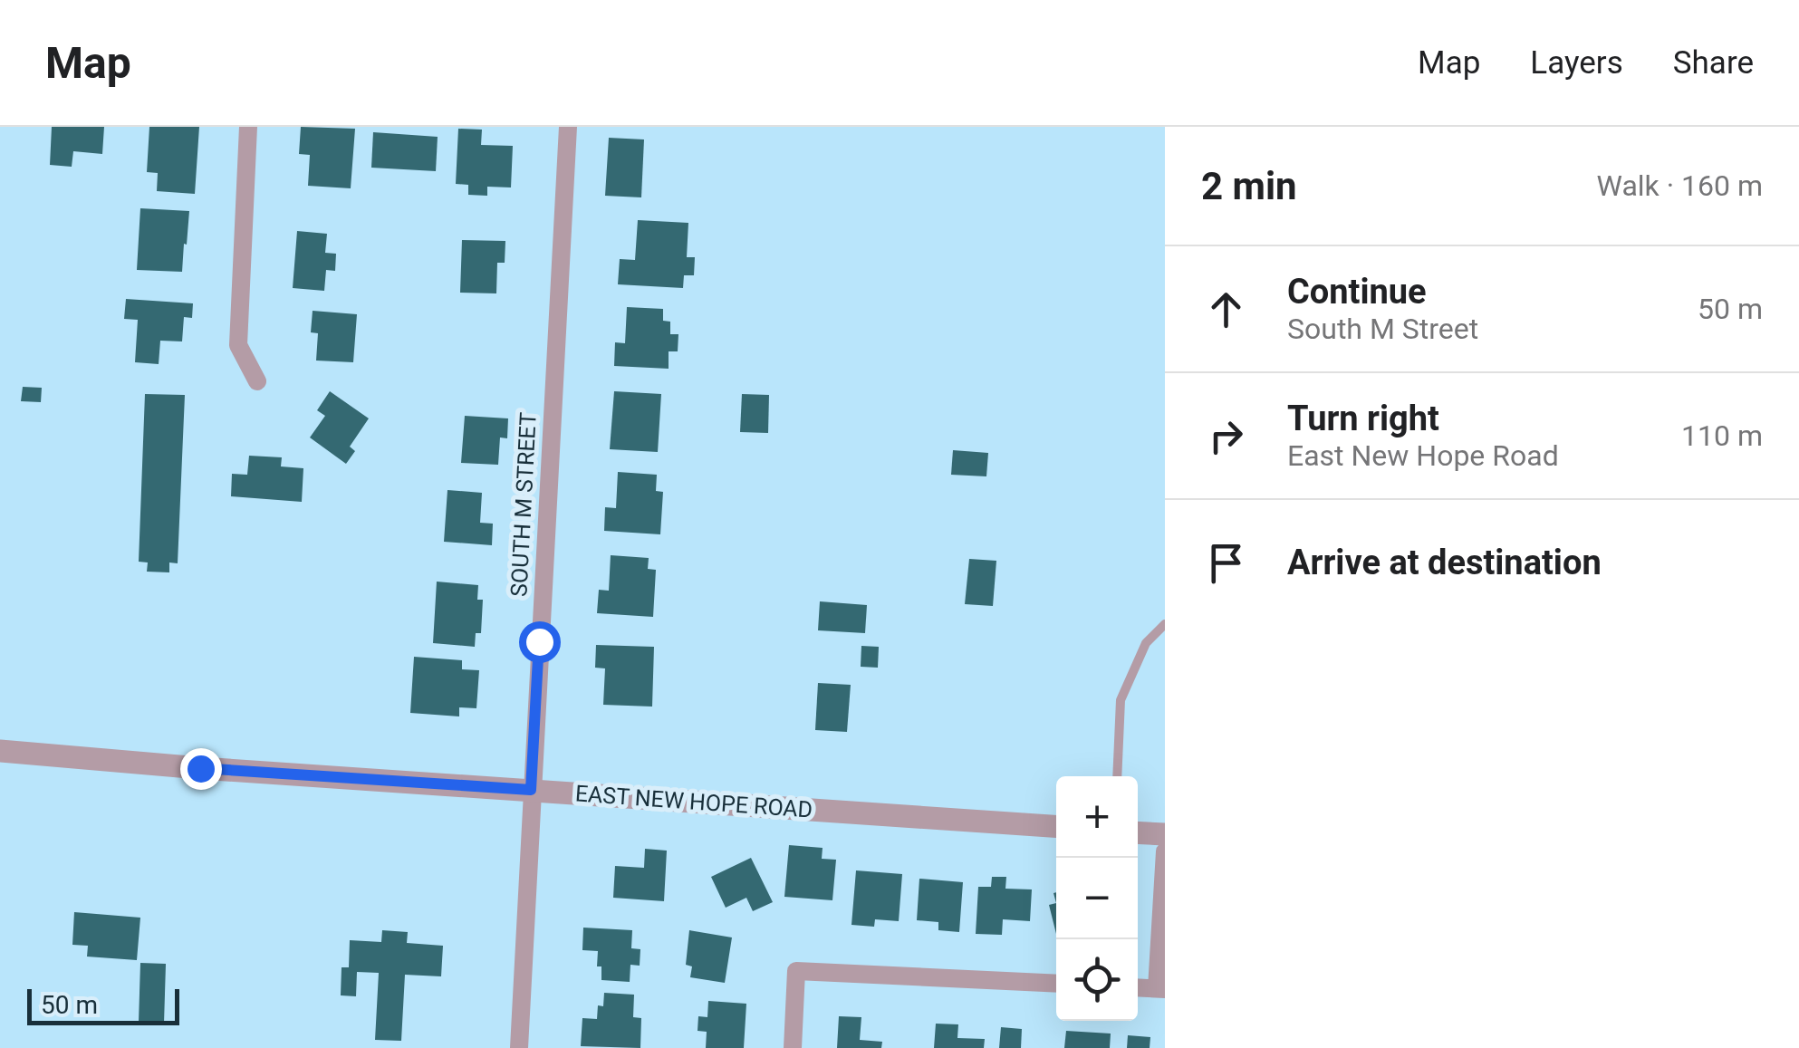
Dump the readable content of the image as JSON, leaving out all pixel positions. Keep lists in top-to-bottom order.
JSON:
{
  "streets": {
    "street": ["SOUTH M STREET", "EAST NEW HOPE ROAD"]
  },
  "crossings": [
    ["SOUTH M STREET", "EAST NEW HOPE ROAD"]
  ],
  "scale_bar": "50 m",
  "page": {
    "header": "Map",
    "nav": ["Map", "Layers", "Share"],
    "heading": ["2 min", "Walk · 160 m"],
    "list": [
      ["Continue", "South M Street", "50 m"],
      ["Turn right", "East New Hope Road", "110 m"],
      "Arrive at destination"
    ],
    "map_buttons": ["+", "−"],
    "scale": "50 m"
  }
}
